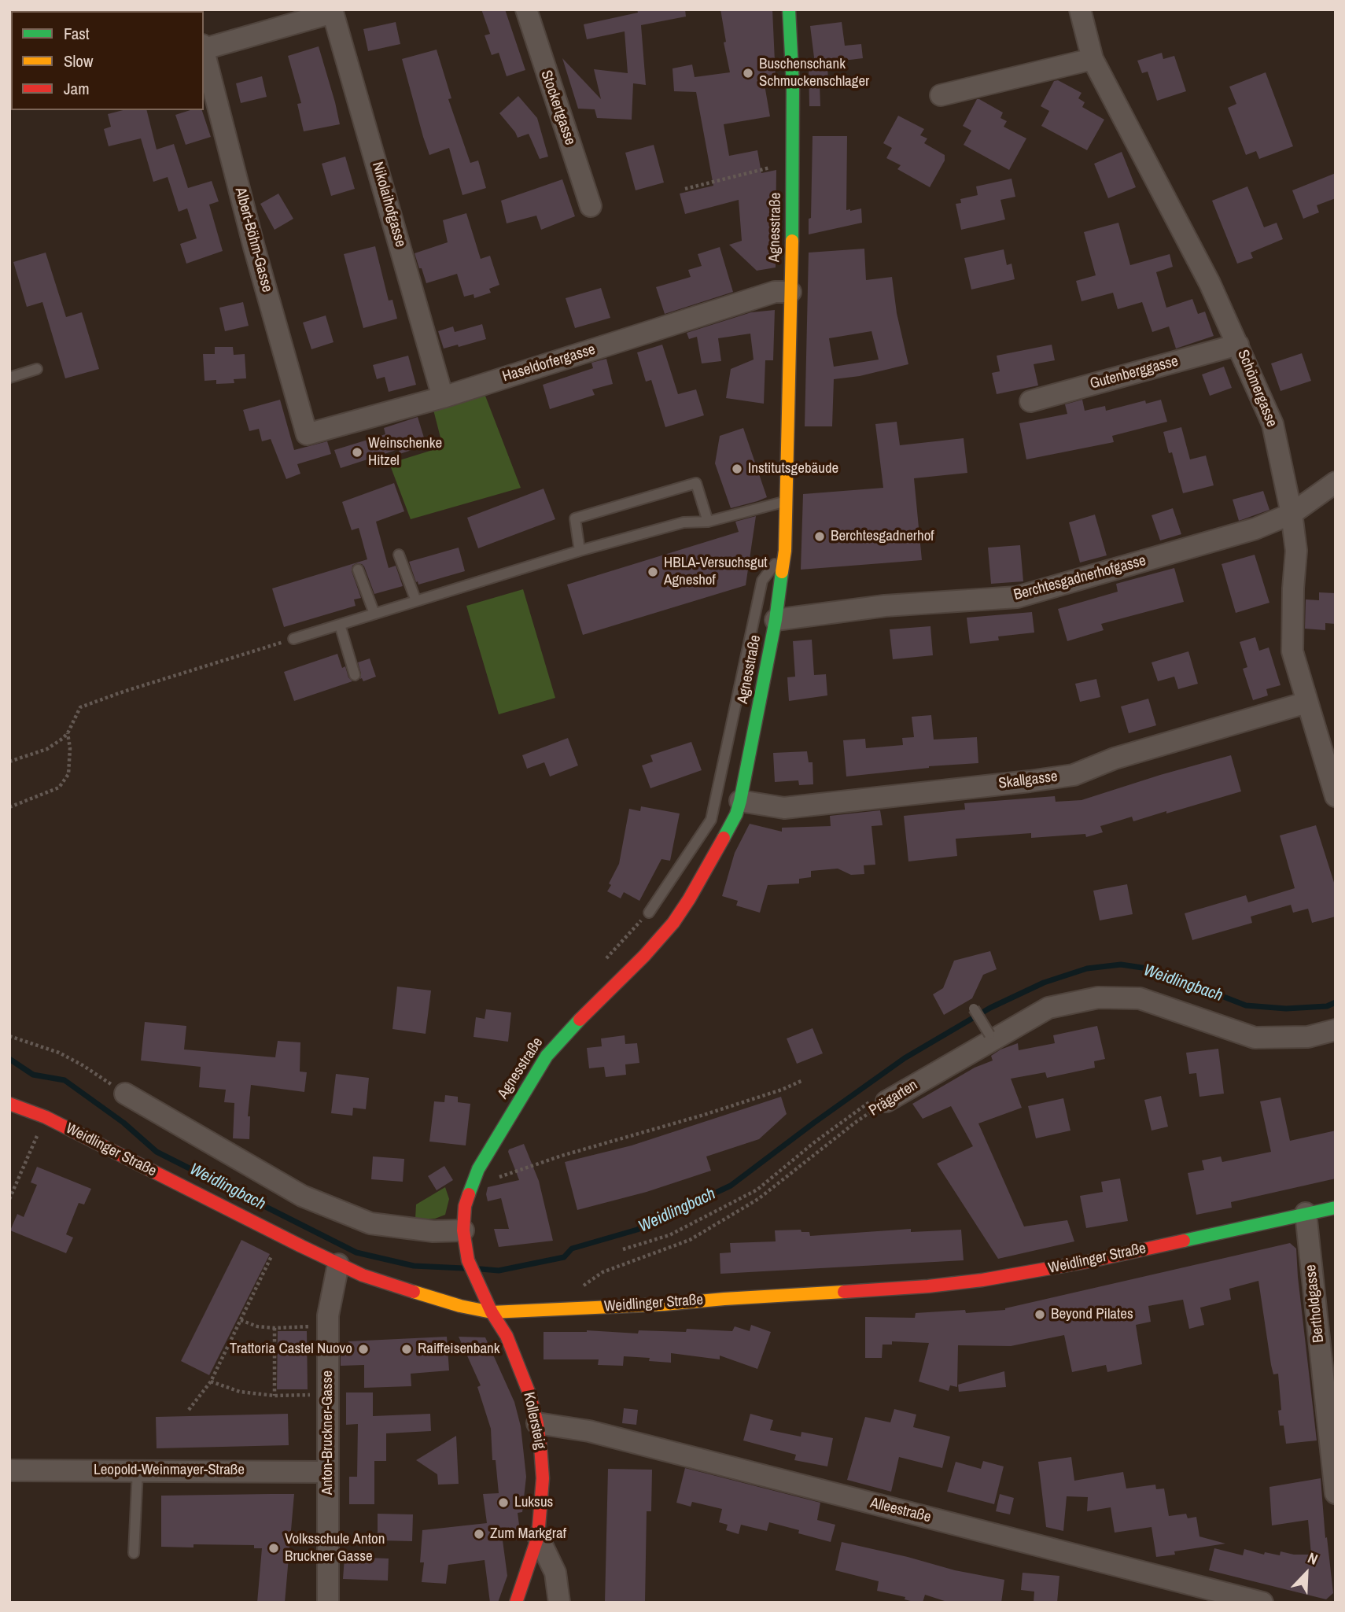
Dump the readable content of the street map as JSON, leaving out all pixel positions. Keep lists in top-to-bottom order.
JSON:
{
  "streets": {
    "street": [
      "Stockertgasse",
      "Nikolaihofgasse",
      "Agnesstraße",
      "Albert-Böhm-Gasse",
      "Haseldorfergasse",
      "Gutenberggasse",
      "Schömergasse",
      "Berchtesgadnerhofgasse",
      "Skallgasse",
      "Prägarten",
      "Weidlinger Straße",
      "Bertholdgasse",
      "Kollersteig",
      "Anton-Bruckner-Gasse",
      "Leopold-Weinmayer-Straße",
      "Alleestraße"
    ]
  },
  "crossings": [
    ["Nikolaihofgasse", "Albert-Böhm-Gasse"],
    ["Nikolaihofgasse", "Haseldorfergasse"],
    ["Agnesstraße", "Haseldorfergasse"],
    ["Agnesstraße", "Berchtesgadnerhofgasse"],
    ["Agnesstraße", "Skallgasse"],
    ["Albert-Böhm-Gasse", "Haseldorfergasse"],
    ["Gutenberggasse", "Schömergasse"],
    ["Schömergasse", "Berchtesgadnerhofgasse"],
    ["Schömergasse", "Skallgasse"],
    ["Weidlinger Straße", "Bertholdgasse"],
    ["Weidlinger Straße", "Kollersteig"],
    ["Weidlinger Straße", "Anton-Bruckner-Gasse"],
    ["Kollersteig", "Alleestraße"],
    ["Anton-Bruckner-Gasse", "Leopold-Weinmayer-Straße"]
  ],
  "water": ["Weidlingbach"],
  "places": [
    "Buschenschank Schmuckenschlager",
    "Weinschenke Hitzel",
    "Institutsgebäude",
    "Berchtesgadnerhof",
    "HBLA-Versuchsgut Agneshof",
    "Beyond Pilates",
    "Trattoria Castel Nuovo",
    "Raiffeisenbank",
    "Luksus",
    "Zum Markgraf",
    "Volksschule Anton Bruckner Gasse"
  ],
  "legend": ["Fast", "Slow", "Jam"],
  "north": "top right"
}
